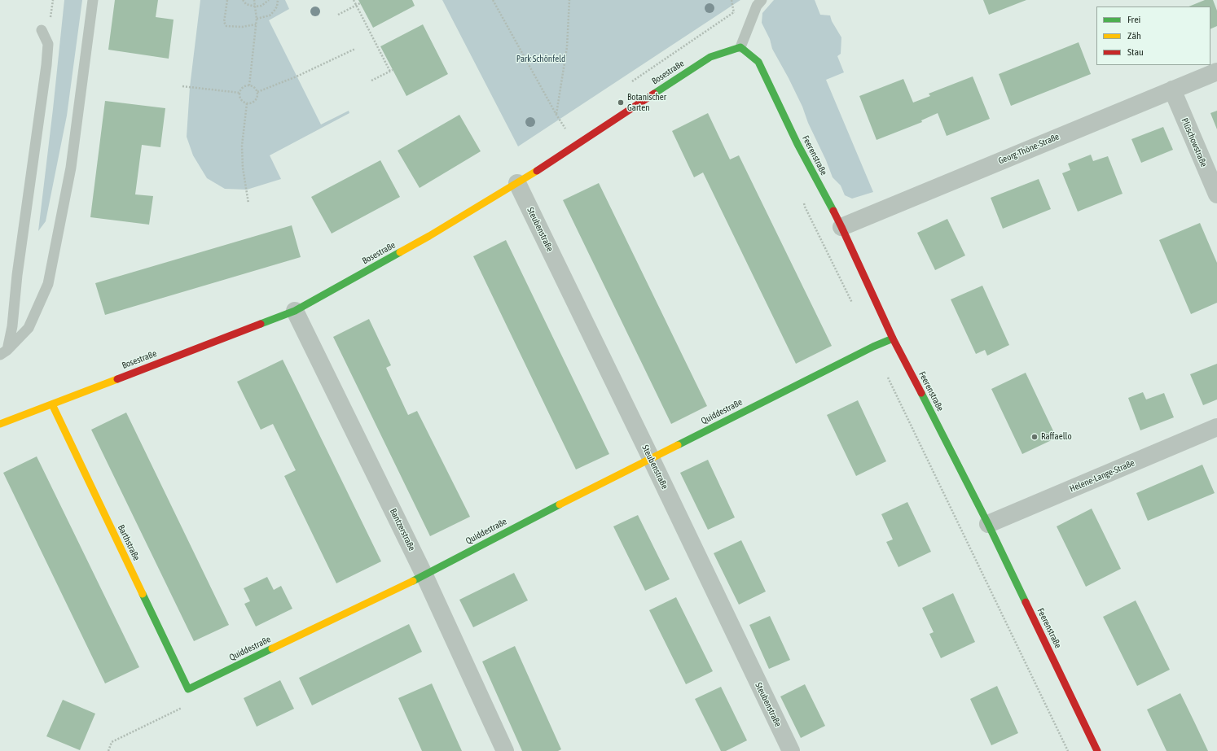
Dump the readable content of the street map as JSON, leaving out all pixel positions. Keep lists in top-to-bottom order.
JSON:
{
  "streets": {
    "street": [
      "Bosestraße",
      "Plüschowstraße",
      "Georg-Thöne-Straße",
      "Feerenstraße",
      "Steubenstraße",
      "Quiddestraße",
      "Helene-Lange-Straße",
      "Bantzerstraße",
      "Barthstraße"
    ]
  },
  "crossings": [
    ["Bosestraße", "Feerenstraße"],
    ["Bosestraße", "Steubenstraße"],
    ["Bosestraße", "Bantzerstraße"],
    ["Bosestraße", "Barthstraße"],
    ["Plüschowstraße", "Georg-Thöne-Straße"],
    ["Georg-Thöne-Straße", "Feerenstraße"],
    ["Feerenstraße", "Quiddestraße"],
    ["Feerenstraße", "Helene-Lange-Straße"],
    ["Steubenstraße", "Quiddestraße"],
    ["Quiddestraße", "Bantzerstraße"],
    ["Quiddestraße", "Barthstraße"]
  ],
  "parks": ["Park Schönfeld"],
  "places": ["Botanischer Garten", "Raffaello"],
  "legend": ["Frei", "Zäh", "Stau"]
}
